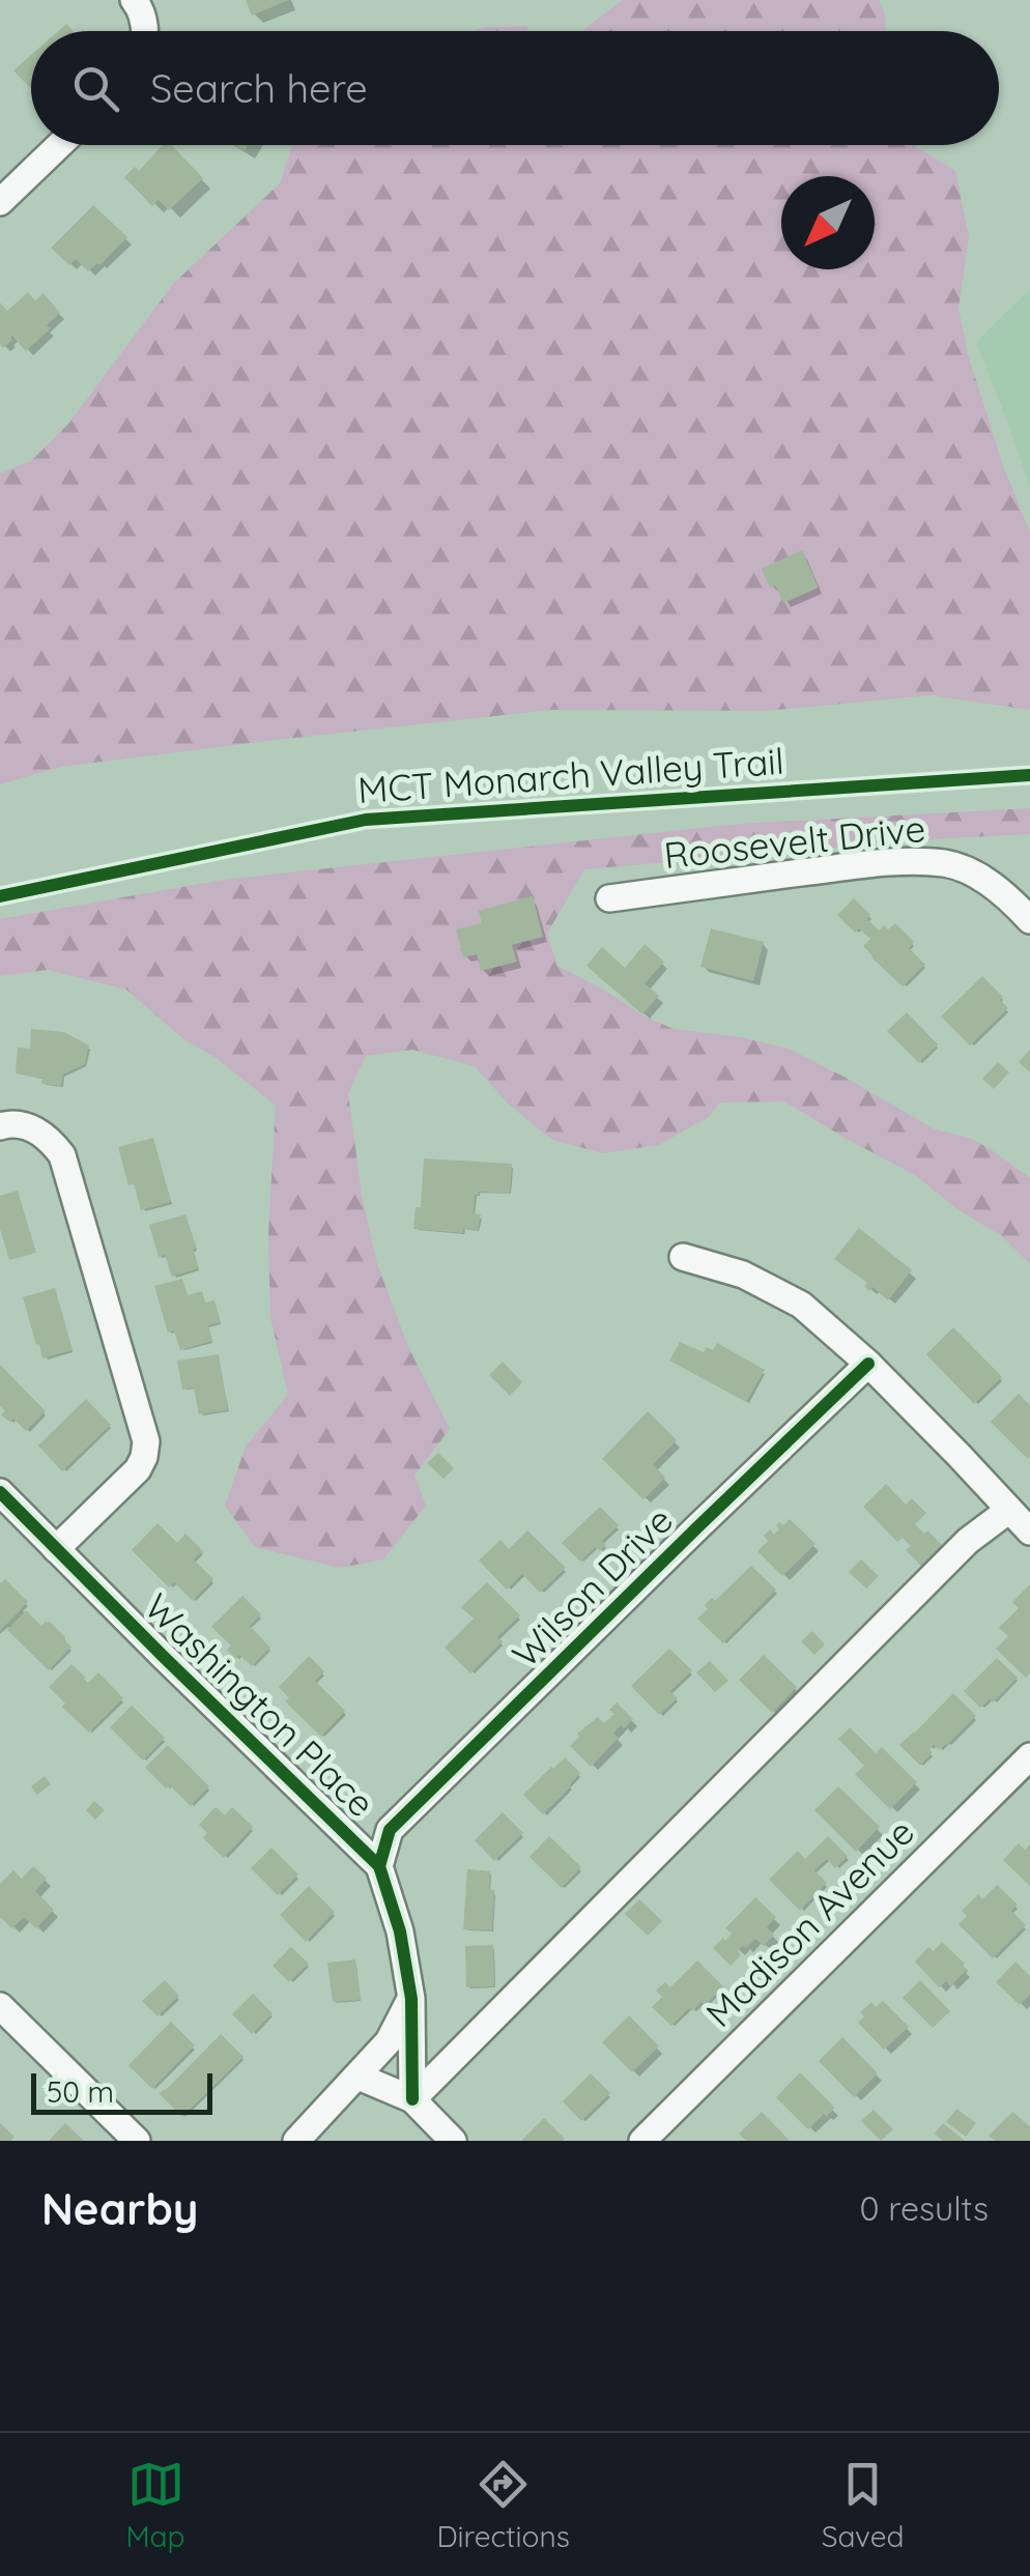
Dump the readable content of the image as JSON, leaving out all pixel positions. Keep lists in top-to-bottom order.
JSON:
{
  "streets": {
    "street": [
      "Roosevelt Drive",
      "Wilson Drive",
      "Washington Place",
      "Madison Avenue"
    ],
    "cycle path": ["MCT Monarch Valley Trail"]
  },
  "crossings": [
    ["Wilson Drive", "Washington Place"]
  ],
  "scale_bar": "50 m",
  "north": "bottom left",
  "page": {
    "search": "Search here",
    "scale": "50 m",
    "heading": ["Nearby", "0 results"],
    "nav": ["Map", "Directions", "Saved"]
  }
}
